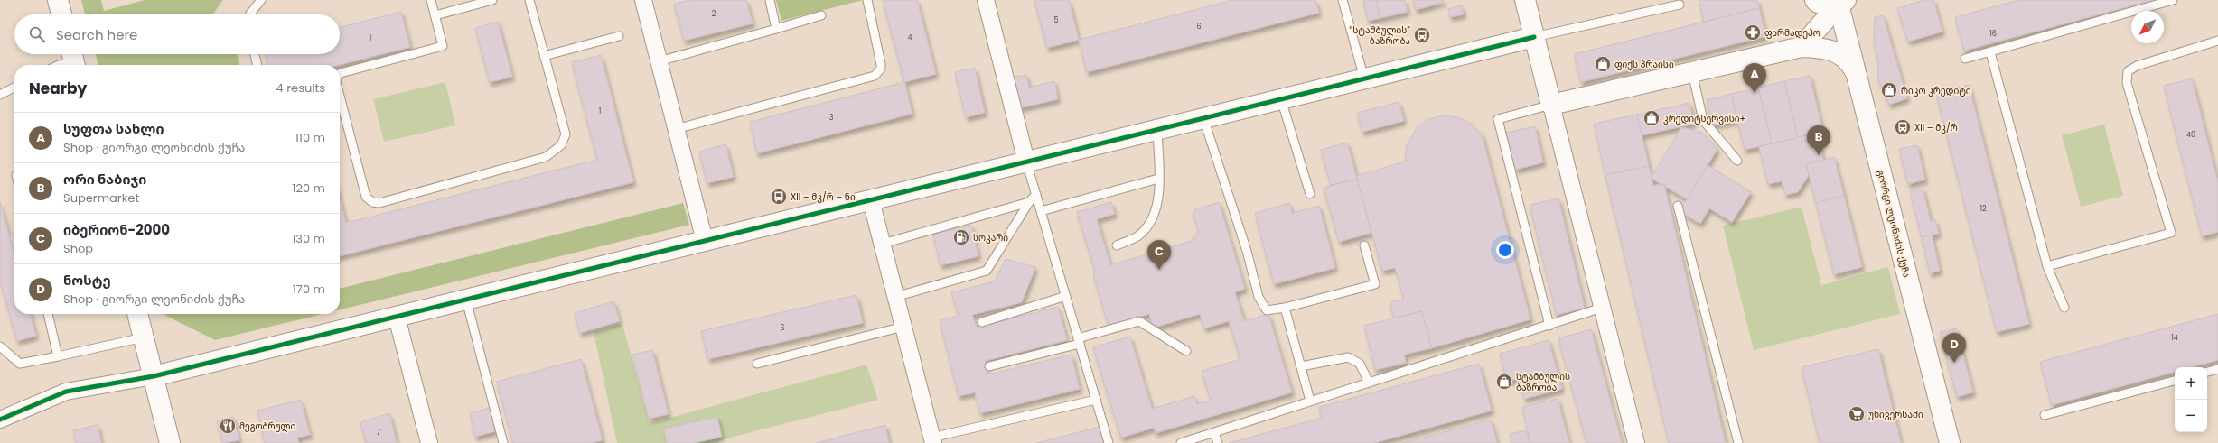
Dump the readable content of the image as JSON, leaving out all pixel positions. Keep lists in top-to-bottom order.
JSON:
{
  "streets": {
    "street": ["გიორგი ლეონიძის ქუჩა"]
  },
  "places": {
    "pharmacy": ["ფარმადეპო"],
    "bus stop": ["“სტამბულის” ბაზრობა", "XII – მკ/რ", "XII – მკ/რ – ნი"],
    "shop": [
      "ფიქს პრაისი",
      "რიკო კრედიტი",
      "კრედიტსერვისი+",
      "სტამბულის ბაზრობა"
    ],
    "fuel station": ["სოკარი"],
    "supermarket": ["უნივერსამი"],
    "restaurant": ["მეგობრული"]
  },
  "house_numbers": [
    "2",
    "5",
    "6",
    "16",
    "4",
    "1",
    "1",
    "3",
    "40",
    "12",
    "6",
    "14",
    "7"
  ],
  "north": "bottom left",
  "page": {
    "search": "Search here",
    "pins": [
      "A",
      "B",
      "C",
      "D"
    ],
    "heading": ["Nearby", "4 results"],
    "list": [
      {
        "mark": "A",
        "name": "სუფთა სახლი",
        "note": "Shop · გიორგი ლეონიძის ქუჩა",
        "value": "110 m"
      },
      {
        "mark": "B",
        "name": "ორი ნაბიჯი",
        "note": "Supermarket",
        "value": "120 m"
      },
      {
        "mark": "C",
        "name": "იბერიონ-2000",
        "note": "Shop",
        "value": "130 m"
      },
      {
        "mark": "D",
        "name": "ნოსტე",
        "note": "Shop · გიორგი ლეონიძის ქუჩა",
        "value": "170 m"
      }
    ],
    "map_buttons": ["+", "−"]
  }
}
